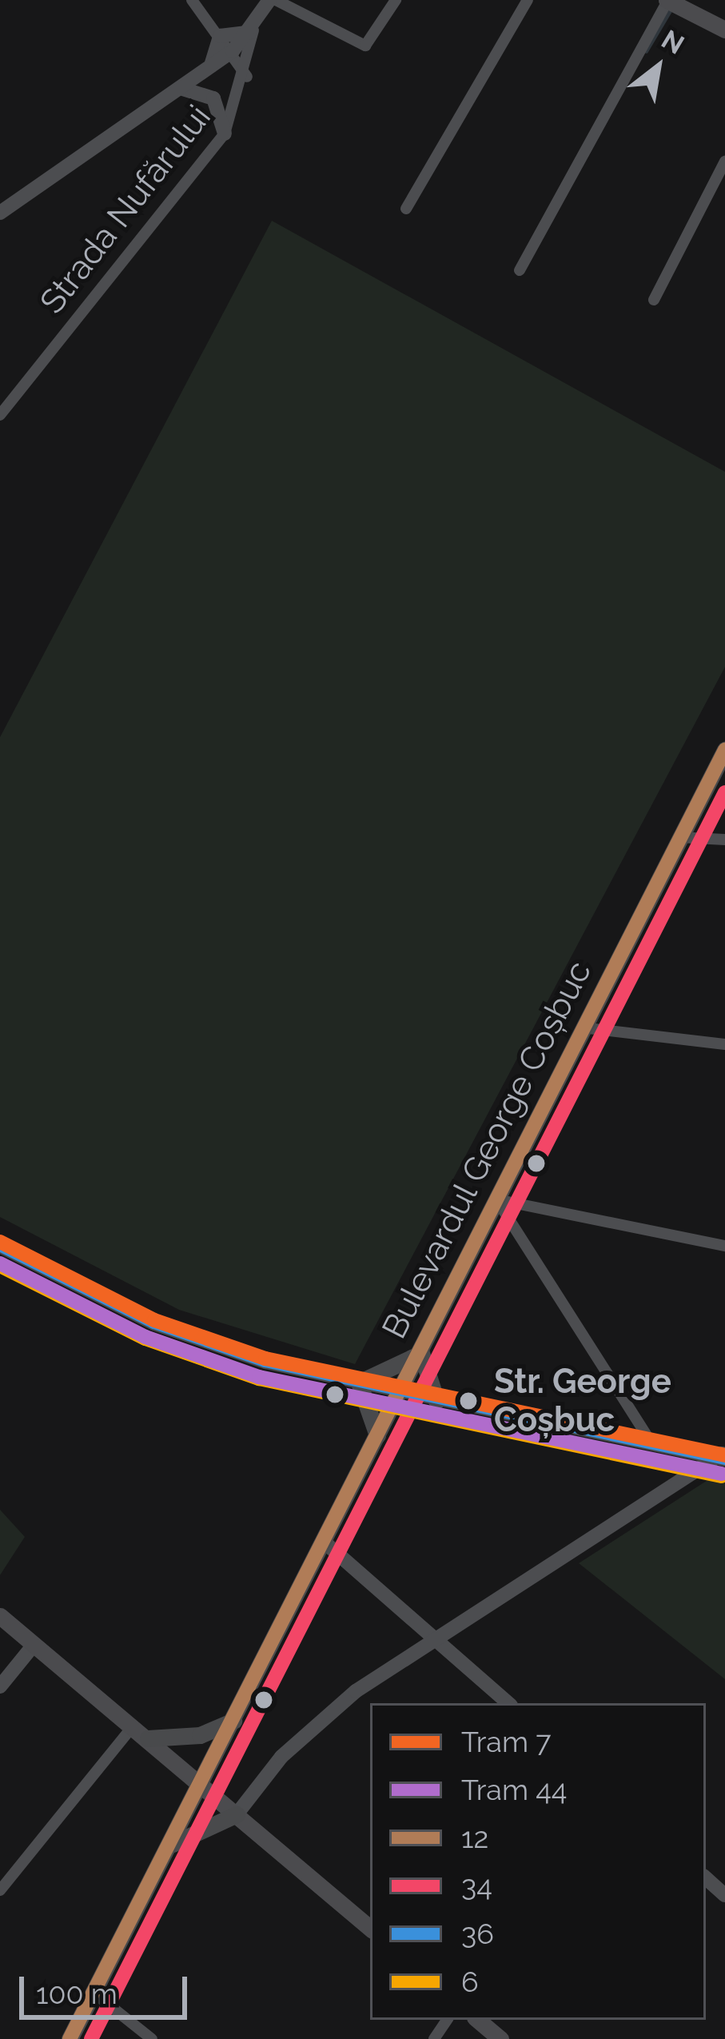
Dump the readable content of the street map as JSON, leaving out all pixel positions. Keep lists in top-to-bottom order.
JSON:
{
  "streets": {
    "main road": ["Bulevardul George Coșbuc"],
    "street": ["Strada Nufărului"]
  },
  "places": ["Str. George Coșbuc"],
  "lines": [
    "transit line 12",
    "transit line 34",
    "tram line 7",
    "transit line 36",
    "tram line 44",
    "transit line 6"
  ],
  "legend": [
    "Tram 7",
    "Tram 44",
    "12",
    "34",
    "36",
    "6"
  ],
  "scale_bar": "100 m",
  "north": "top right"
}
